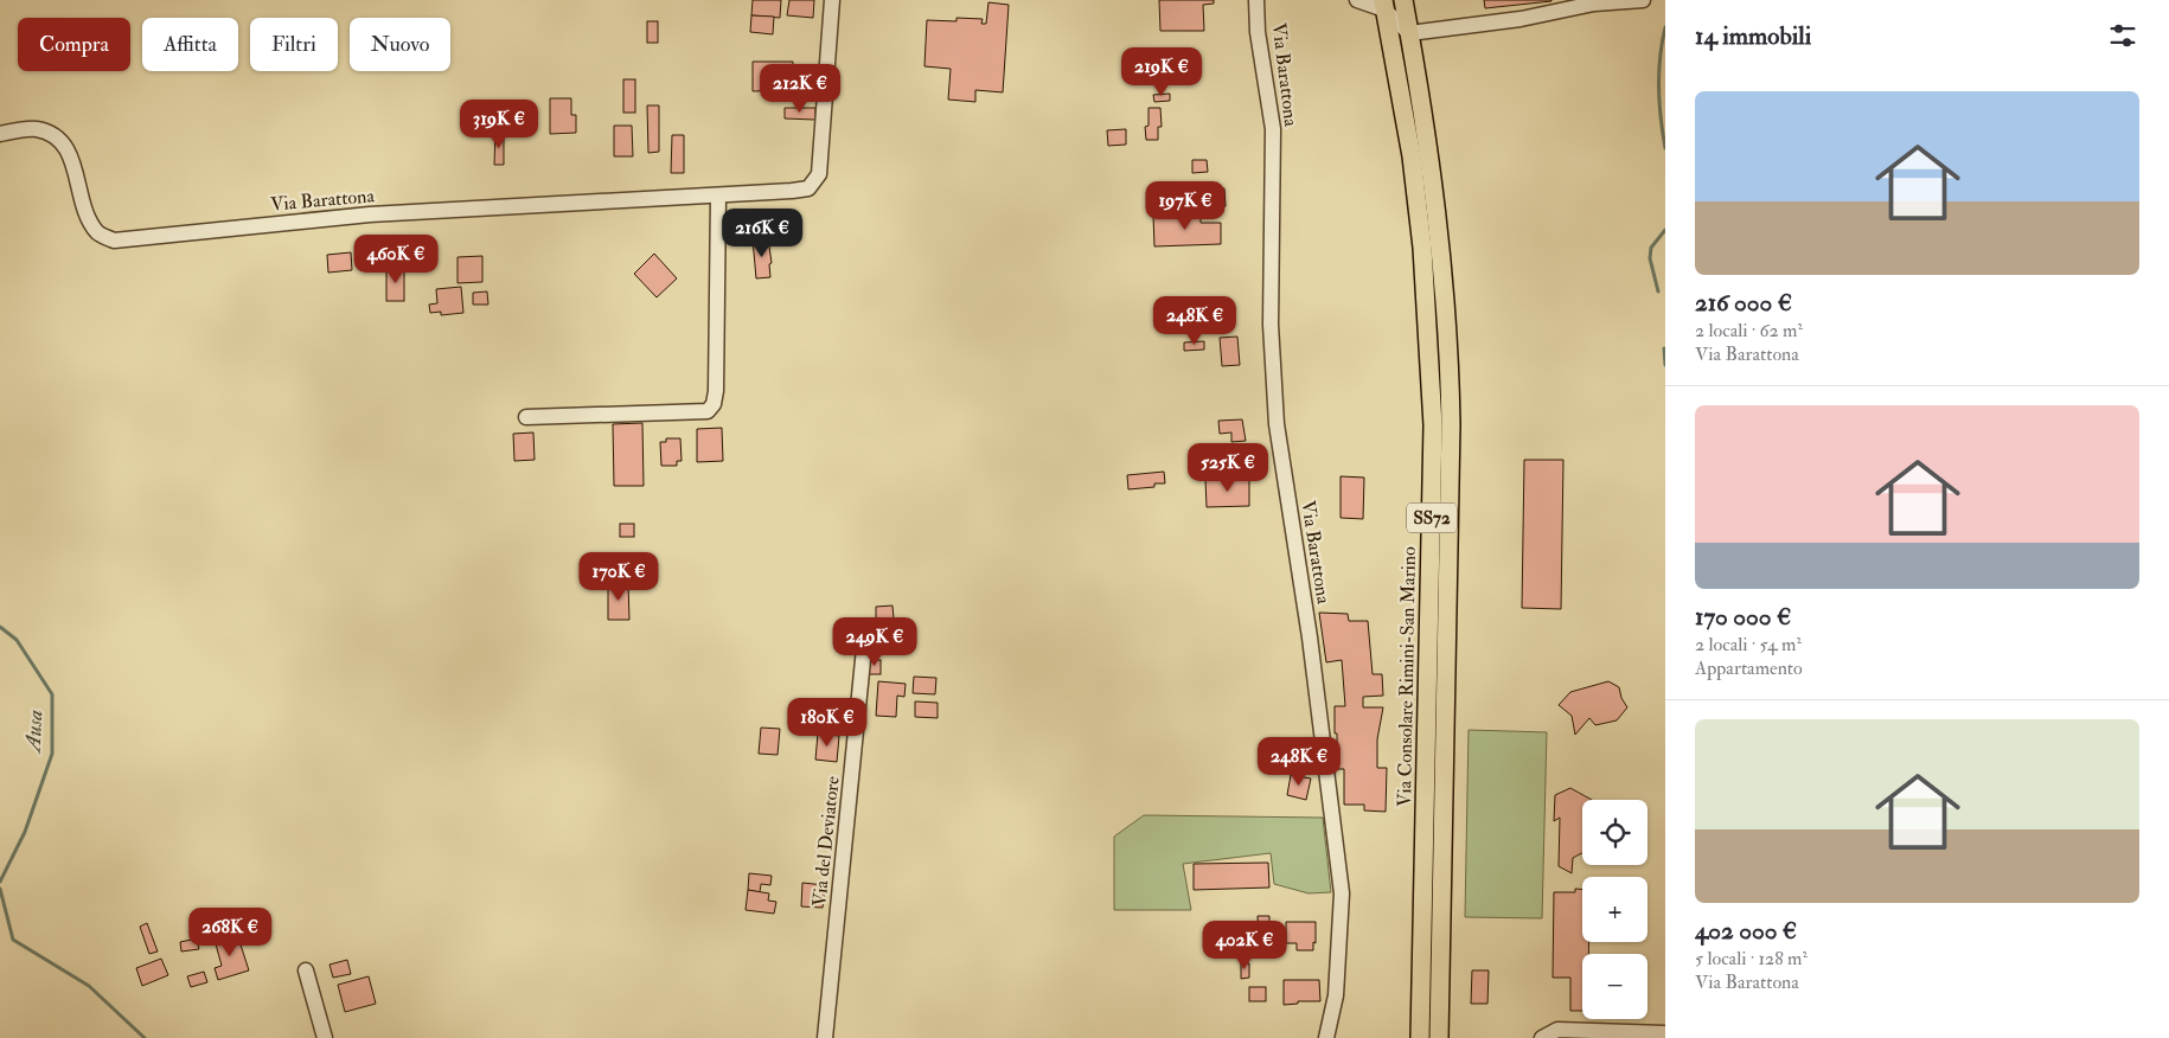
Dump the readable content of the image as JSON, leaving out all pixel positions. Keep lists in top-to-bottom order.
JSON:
{
  "streets": {
    "main road": ["SS72", "Via Consolare Rimini-San Marino"],
    "street": ["Via Barattona", "Via del Deviatore"]
  },
  "water": ["Ausa"],
  "page": {
    "heading": "14 immobili",
    "chip": [
      "Compra",
      "Affitta",
      "Filtri",
      "Nuovo"
    ],
    "price": [
      "219K €",
      "212K €",
      "319K €",
      "197K €",
      "216K €",
      "460K €",
      "248K €",
      "525K €",
      "170K €",
      "249K €",
      "180K €",
      "248K €",
      "268K €",
      "402K €"
    ],
    "list": [
      {
        "name": "216 000 €",
        "note": "2 locali · 62 m² · Via Barattona"
      },
      {
        "name": "170 000 €",
        "note": "2 locali · 54 m² · Appartamento"
      },
      {
        "name": "402 000 €",
        "note": "5 locali · 128 m² · Via Barattona"
      }
    ],
    "map_buttons": ["+", "−"]
  }
}
